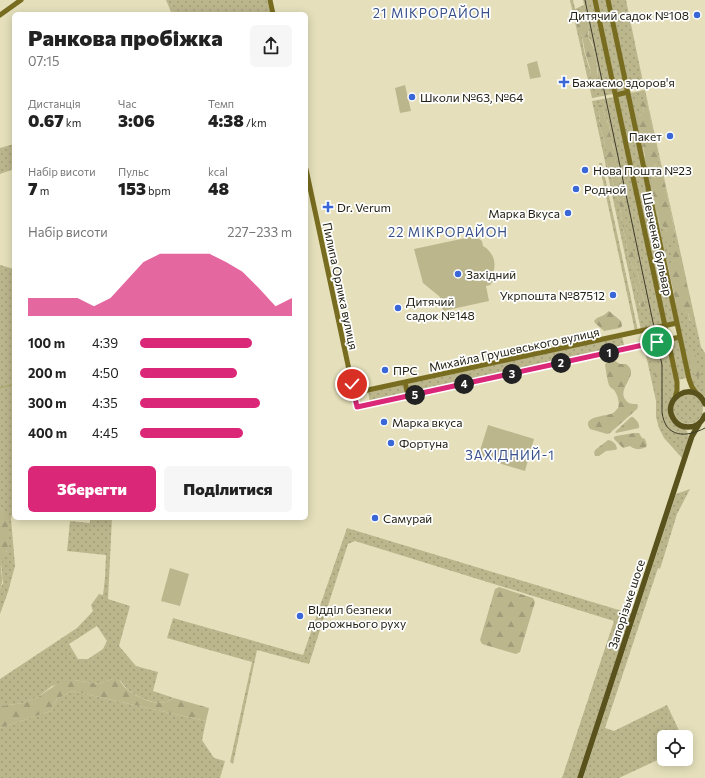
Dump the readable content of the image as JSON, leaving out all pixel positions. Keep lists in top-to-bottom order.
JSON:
{
  "streets": {
    "main road": ["Запорізьке шосе"],
    "street": ["Шевченка бульвар", "Пилипа Орлика вулиця", "Михайла Грушевського вулиця"]
  },
  "crossings": [
    ["Шевченка бульвар", "Михайла Грушевського вулиця"],
    ["Пилипа Орлика вулиця", "Михайла Грушевського вулиця"]
  ],
  "districts": ["21 МІКРОРАЙОН", "22 МІКРОРАЙОН", "ЗАХІДНИЙ-1"],
  "places": {
    "other": [
      "Дитячий садок №108",
      "Школи №63, №64",
      "Пакет",
      "Нова Пошта №23",
      "Родной",
      "Марка Вкуса",
      "Західний",
      "Укрпошта №87512",
      "Дитячий садок №148",
      "ПРС",
      "Марка вкуса",
      "Фортуна",
      "Самурай",
      "ВІдділ безпеки дорожнього руху"
    ],
    "health": ["Бажаємо здоров'я", "Dr. Verum"]
  },
  "page": {
    "heading": ["Ранкова пробіжка", "07:15"],
    "stats": [
      ["Дистанція", "0.67 km"],
      ["Час", "3:06"],
      ["Темп", "4:38 /km"],
      ["Набір висоти", "7 m"],
      ["Пульс", "153 bpm"],
      ["kcal", "48"]
    ],
    "chart": ["Набір висоти", "227–233 m"],
    "list": [
      {
        "name": "100 m",
        "note": "4:39"
      },
      {
        "name": "200 m",
        "note": "4:50"
      },
      {
        "name": "300 m",
        "note": "4:35"
      },
      {
        "name": "400 m",
        "note": "4:45"
      }
    ],
    "pins": [
      "1",
      "2",
      "3",
      "4",
      "5"
    ],
    "buttons": ["Зберегти", "Поділитися"]
  }
}
